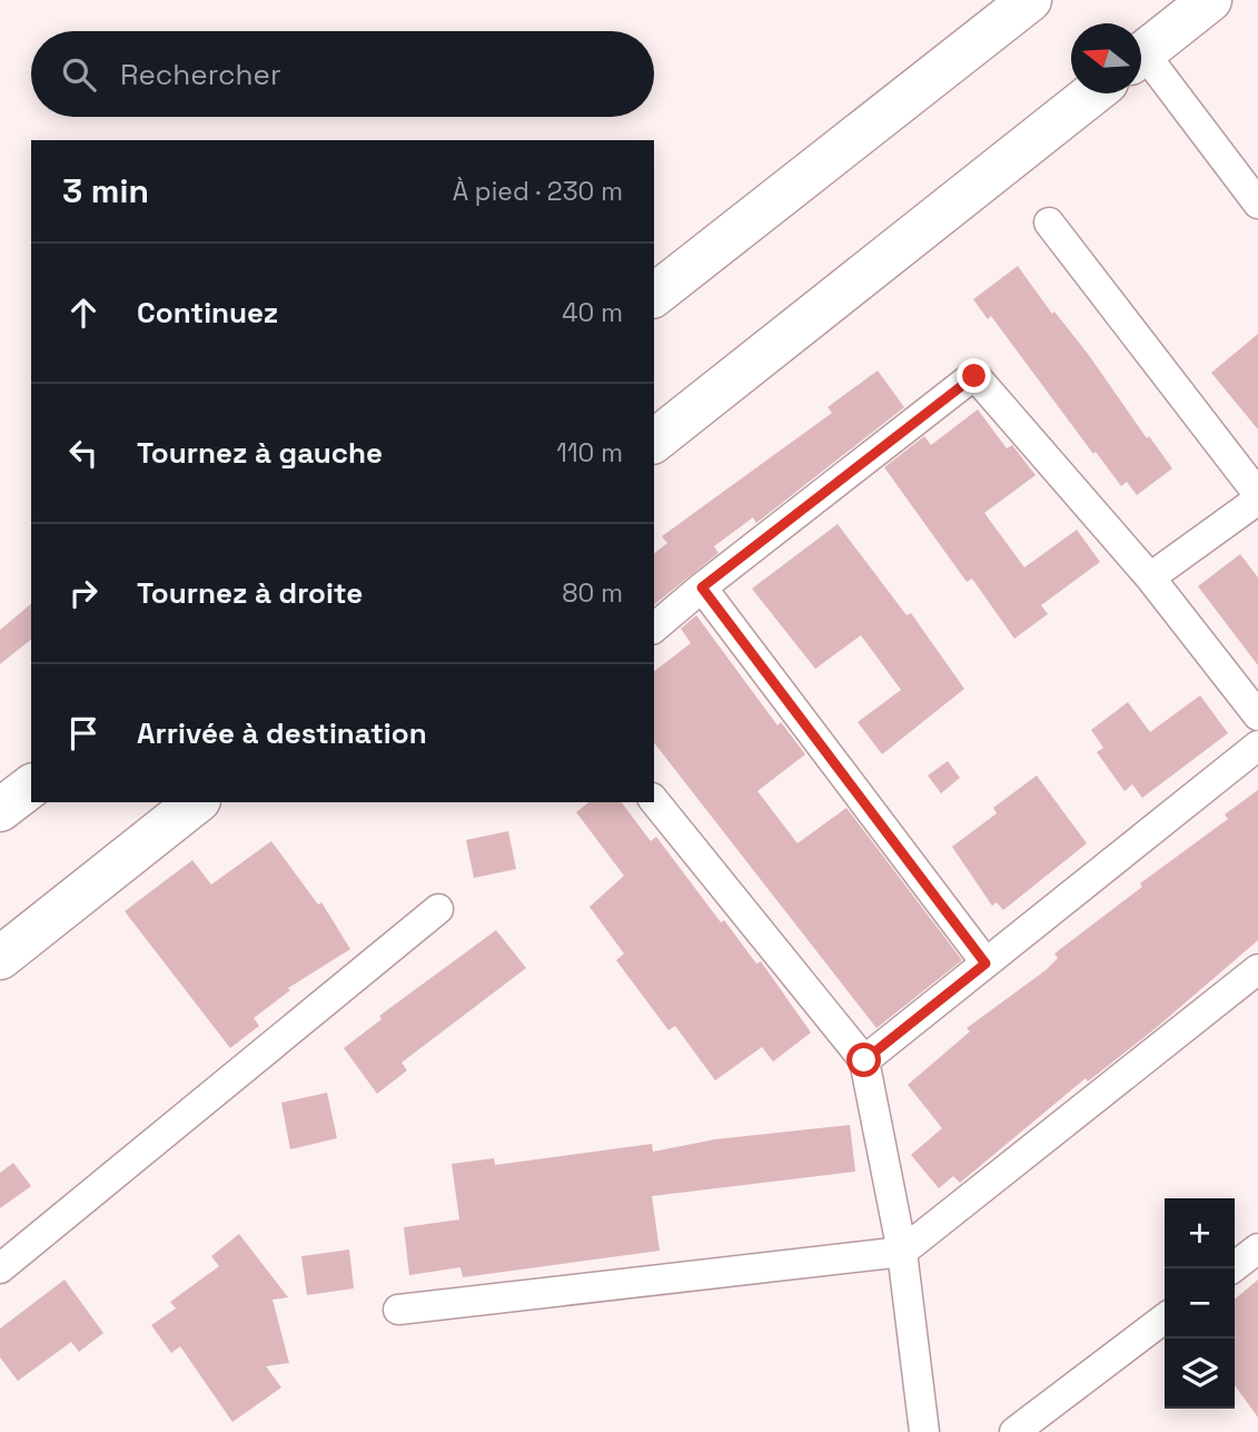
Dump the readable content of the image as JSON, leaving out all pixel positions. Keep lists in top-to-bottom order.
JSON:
{
  "north": "left",
  "page": {
    "search": "Rechercher",
    "heading": ["3 min", "À pied · 230 m"],
    "list": [
      ["Continuez", "40 m"],
      ["Tournez à gauche", "110 m"],
      ["Tournez à droite", "80 m"],
      "Arrivée à destination"
    ],
    "map_buttons": ["+", "−"]
  }
}
